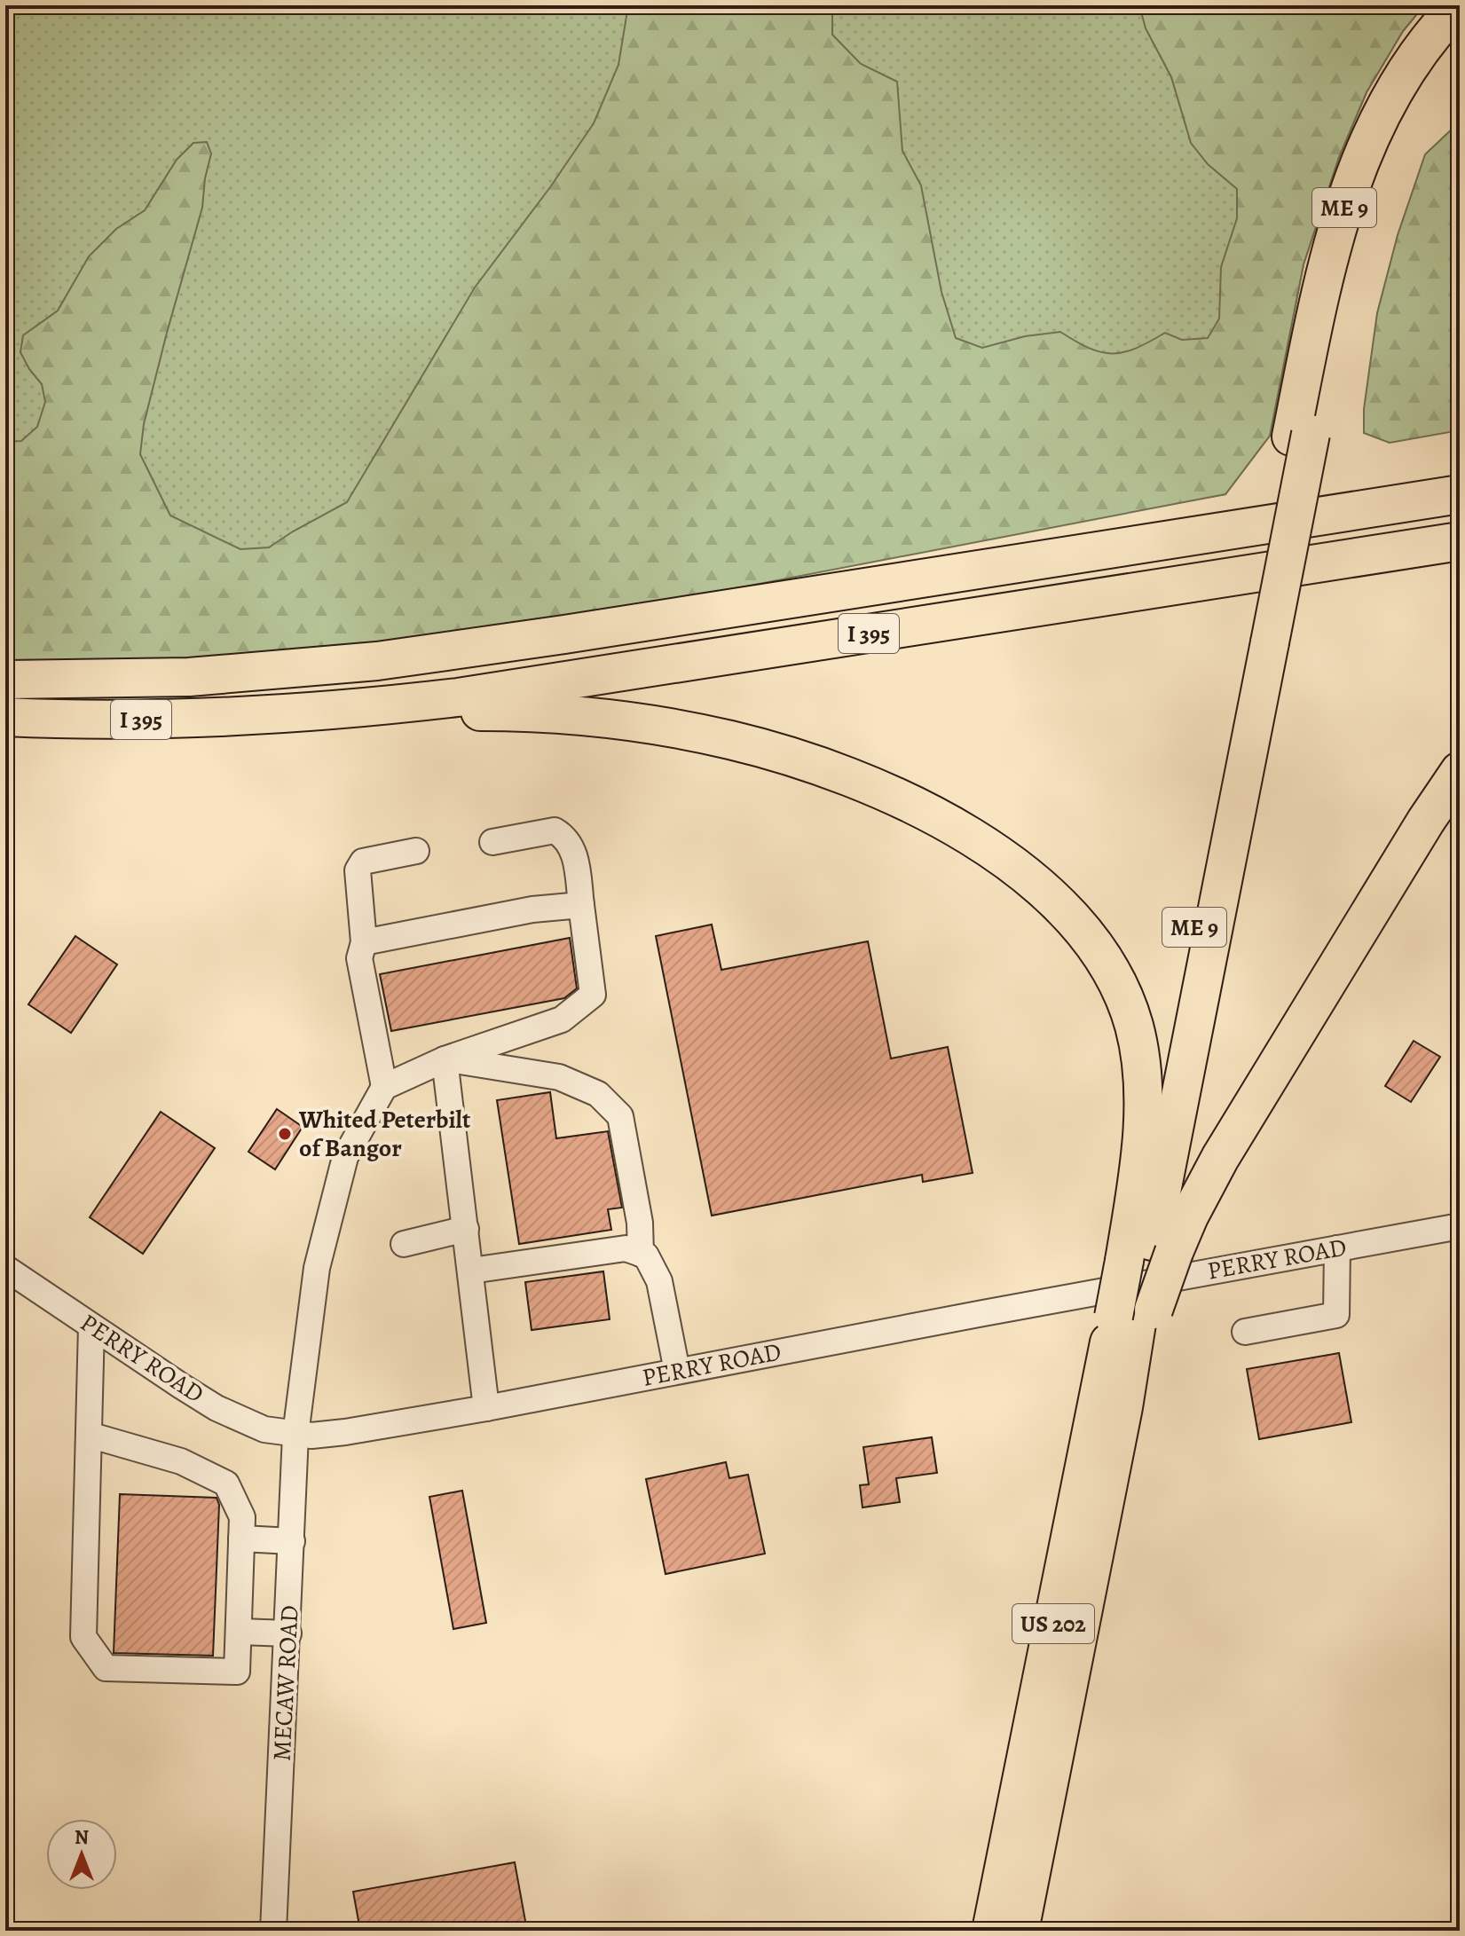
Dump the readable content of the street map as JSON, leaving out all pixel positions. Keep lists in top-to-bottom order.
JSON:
{
  "streets": {
    "highway": ["ME 9", "I 395", "US 202"],
    "street": ["PERRY ROAD", "MECAW ROAD"]
  },
  "crossings": [
    ["ME 9", "US 202"],
    ["PERRY ROAD", "MECAW ROAD"]
  ],
  "places": ["Whited Peterbilt of Bangor"],
  "north": "top"
}
